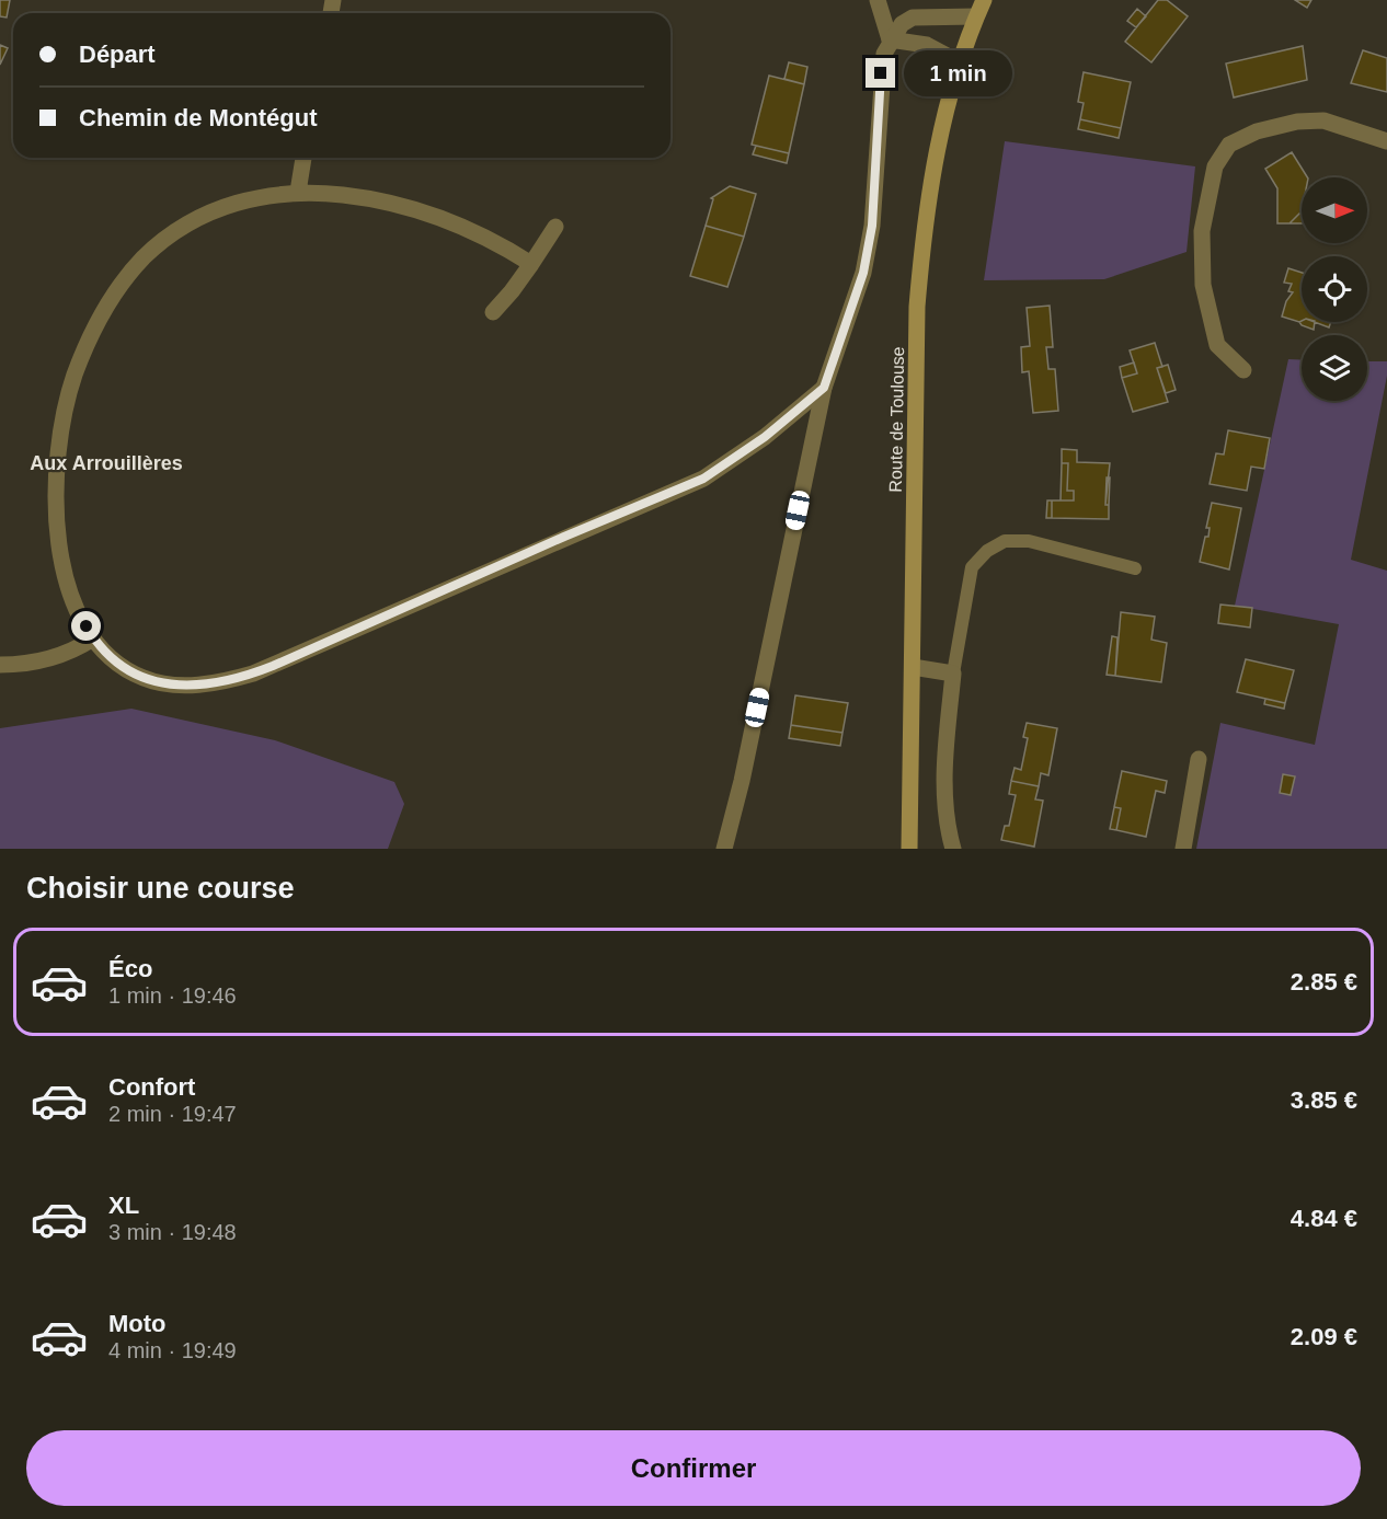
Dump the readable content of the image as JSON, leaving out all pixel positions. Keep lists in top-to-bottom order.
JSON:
{
  "streets": {
    "main road": ["Route de Toulouse"]
  },
  "districts": ["Aux Arrouillères"],
  "north": "right",
  "page": {
    "banner": ["Départ", "Chemin de Montégut"],
    "bubble": "1 min",
    "heading": "Choisir une course",
    "list": [
      {
        "name": "Éco",
        "note": "1 min · 19:46",
        "value": "2.85 €"
      },
      {
        "name": "Confort",
        "note": "2 min · 19:47",
        "value": "3.85 €"
      },
      {
        "name": "XL",
        "note": "3 min · 19:48",
        "value": "4.84 €"
      },
      {
        "name": "Moto",
        "note": "4 min · 19:49",
        "value": "2.09 €"
      }
    ],
    "buttons": "Confirmer"
  }
}
